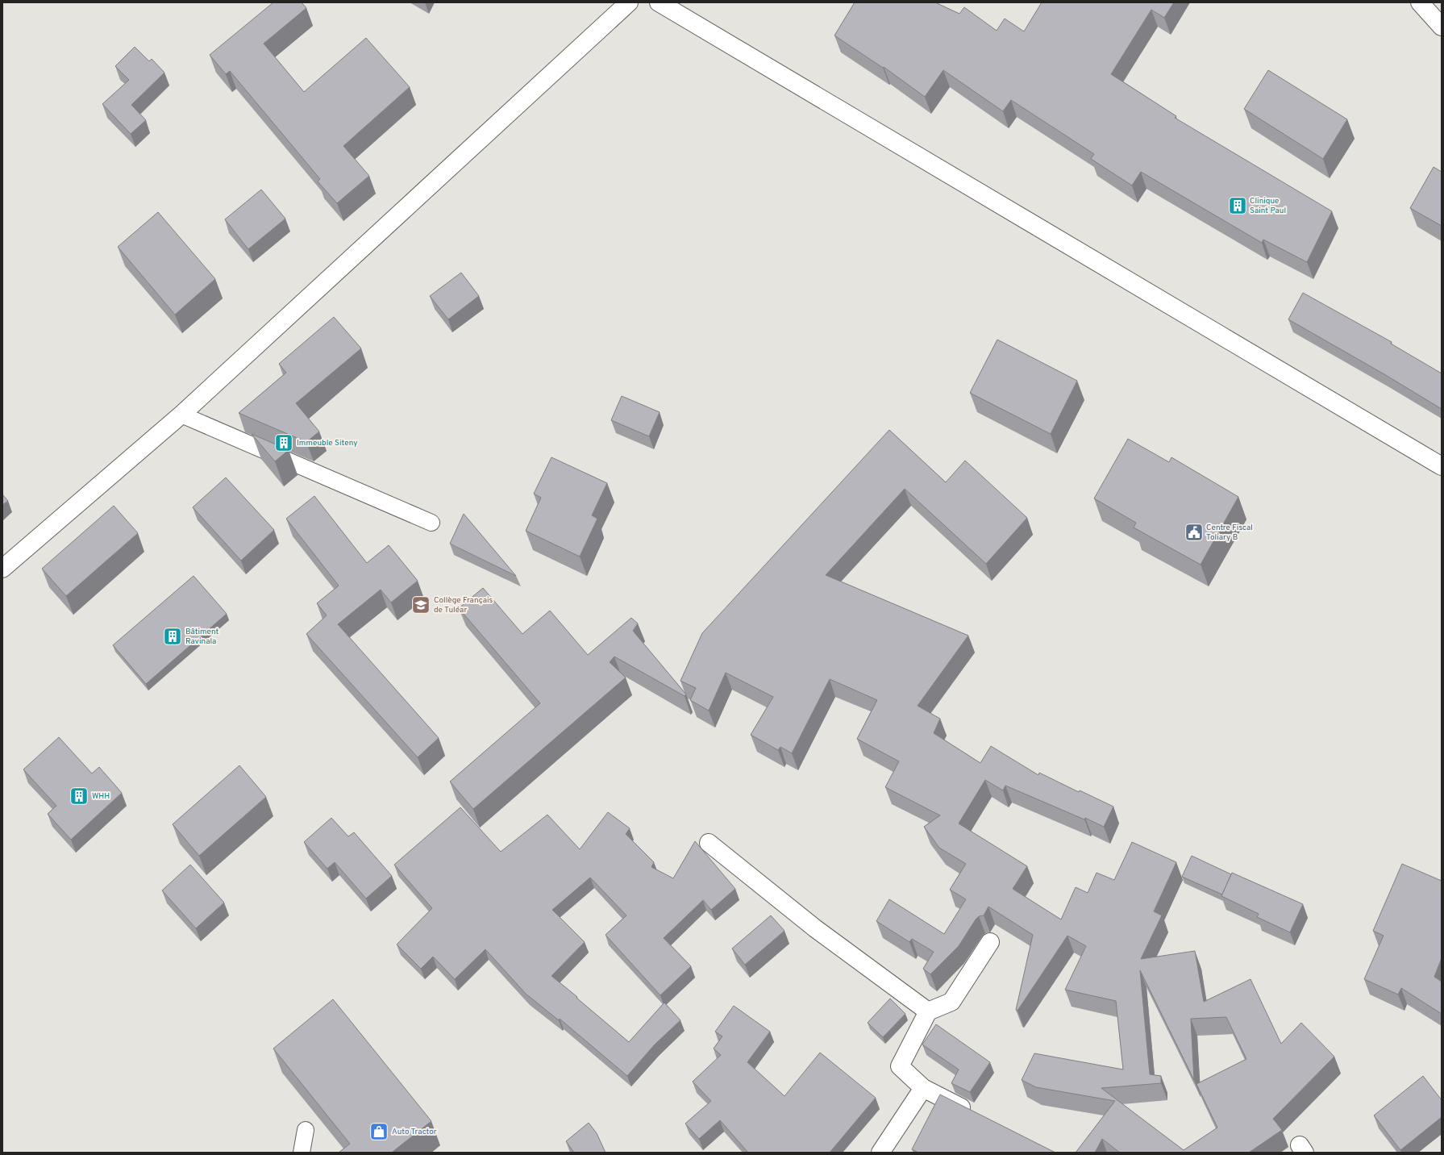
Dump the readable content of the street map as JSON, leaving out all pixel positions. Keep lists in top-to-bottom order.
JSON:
{
  "places": {
    "building": [
      "Clinique Saint Paul",
      "Immeuble Siteny",
      "Bâtiment Ravinala",
      "WHH"
    ],
    "public building": ["Centre Fiscal Toliary B"],
    "school or university": ["Collège Français de Tuléar"],
    "shop": ["Auto Tractor"]
  }
}
